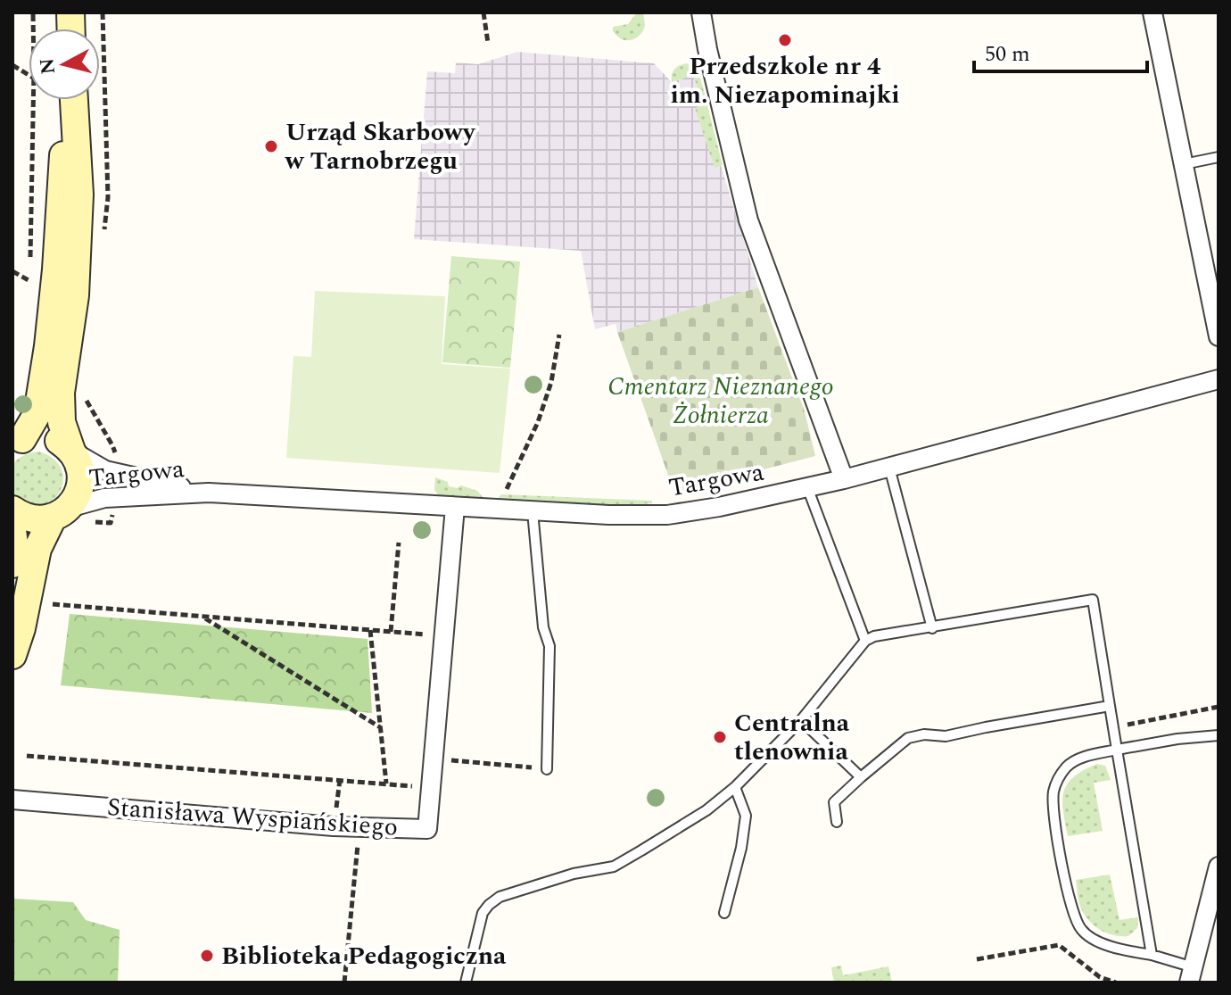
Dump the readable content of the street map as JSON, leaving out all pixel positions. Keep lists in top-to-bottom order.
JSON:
{
  "streets": {
    "street": ["Targowa", "Stanisława Wyspiańskiego"]
  },
  "crossings": [
    ["Targowa", "Stanisława Wyspiańskiego"]
  ],
  "parks": ["Cmentarz Nieznanego Żołnierza"],
  "places": [
    "Przedszkole nr 4 im. Niezapominajki",
    "Urząd Skarbowy w Tarnobrzegu",
    "Centralna tlenownia",
    "Biblioteka Pedagogiczna"
  ],
  "scale_bar": "50 m",
  "north": "left"
}
